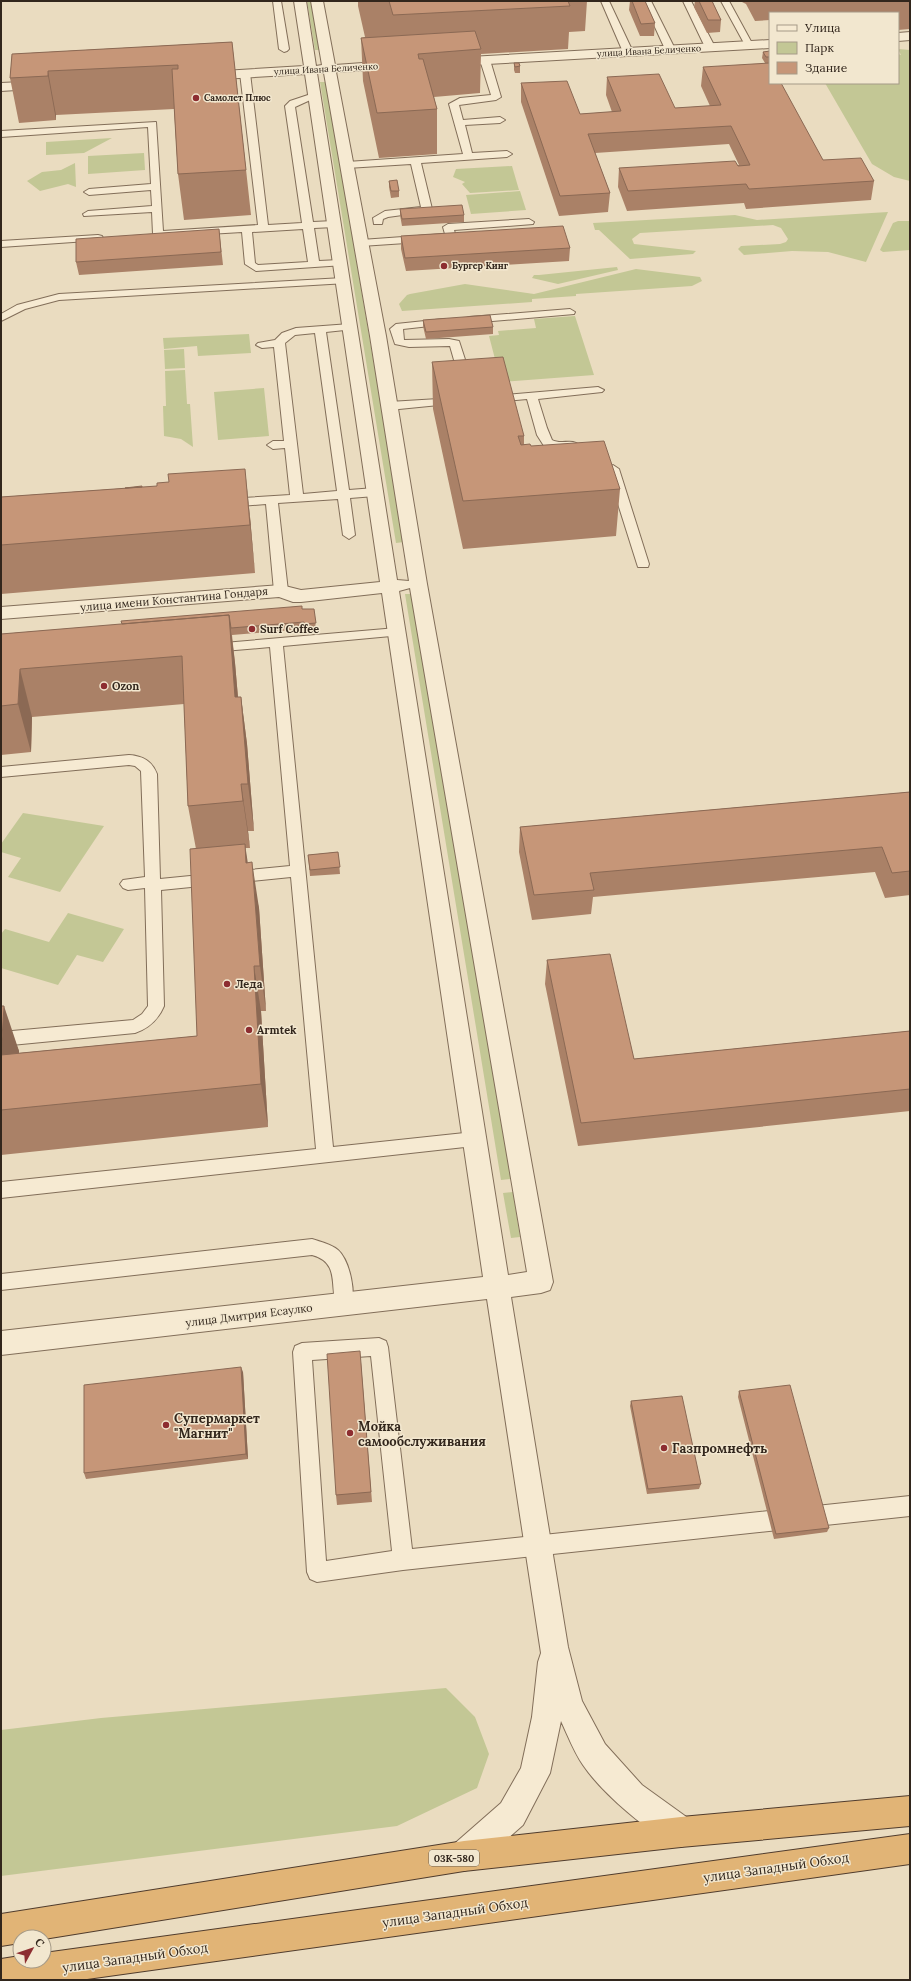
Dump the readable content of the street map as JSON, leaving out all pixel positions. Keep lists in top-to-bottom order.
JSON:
{
  "streets": {
    "highway": ["03К-580", "улица Западный Обход"],
    "street": ["улица Ивана Беличенко", "улица имени Константина Гондаря", "улица Дмитрия Есаулко"]
  },
  "crossings": [
    ["улица имени Константина Гондаря", "улица Дмитрия Есаулко"]
  ],
  "places": [
    "Самолет Плюс",
    "Бургер Кинг",
    "Surf Coffee",
    "Ozon",
    "Леда",
    "Armtek",
    "Супермаркет \"Магнит\"",
    "Мойка самообслуживания",
    "Газпромнефть"
  ],
  "legend": ["Улица", "Парк", "Здание"],
  "north": "top right"
}
